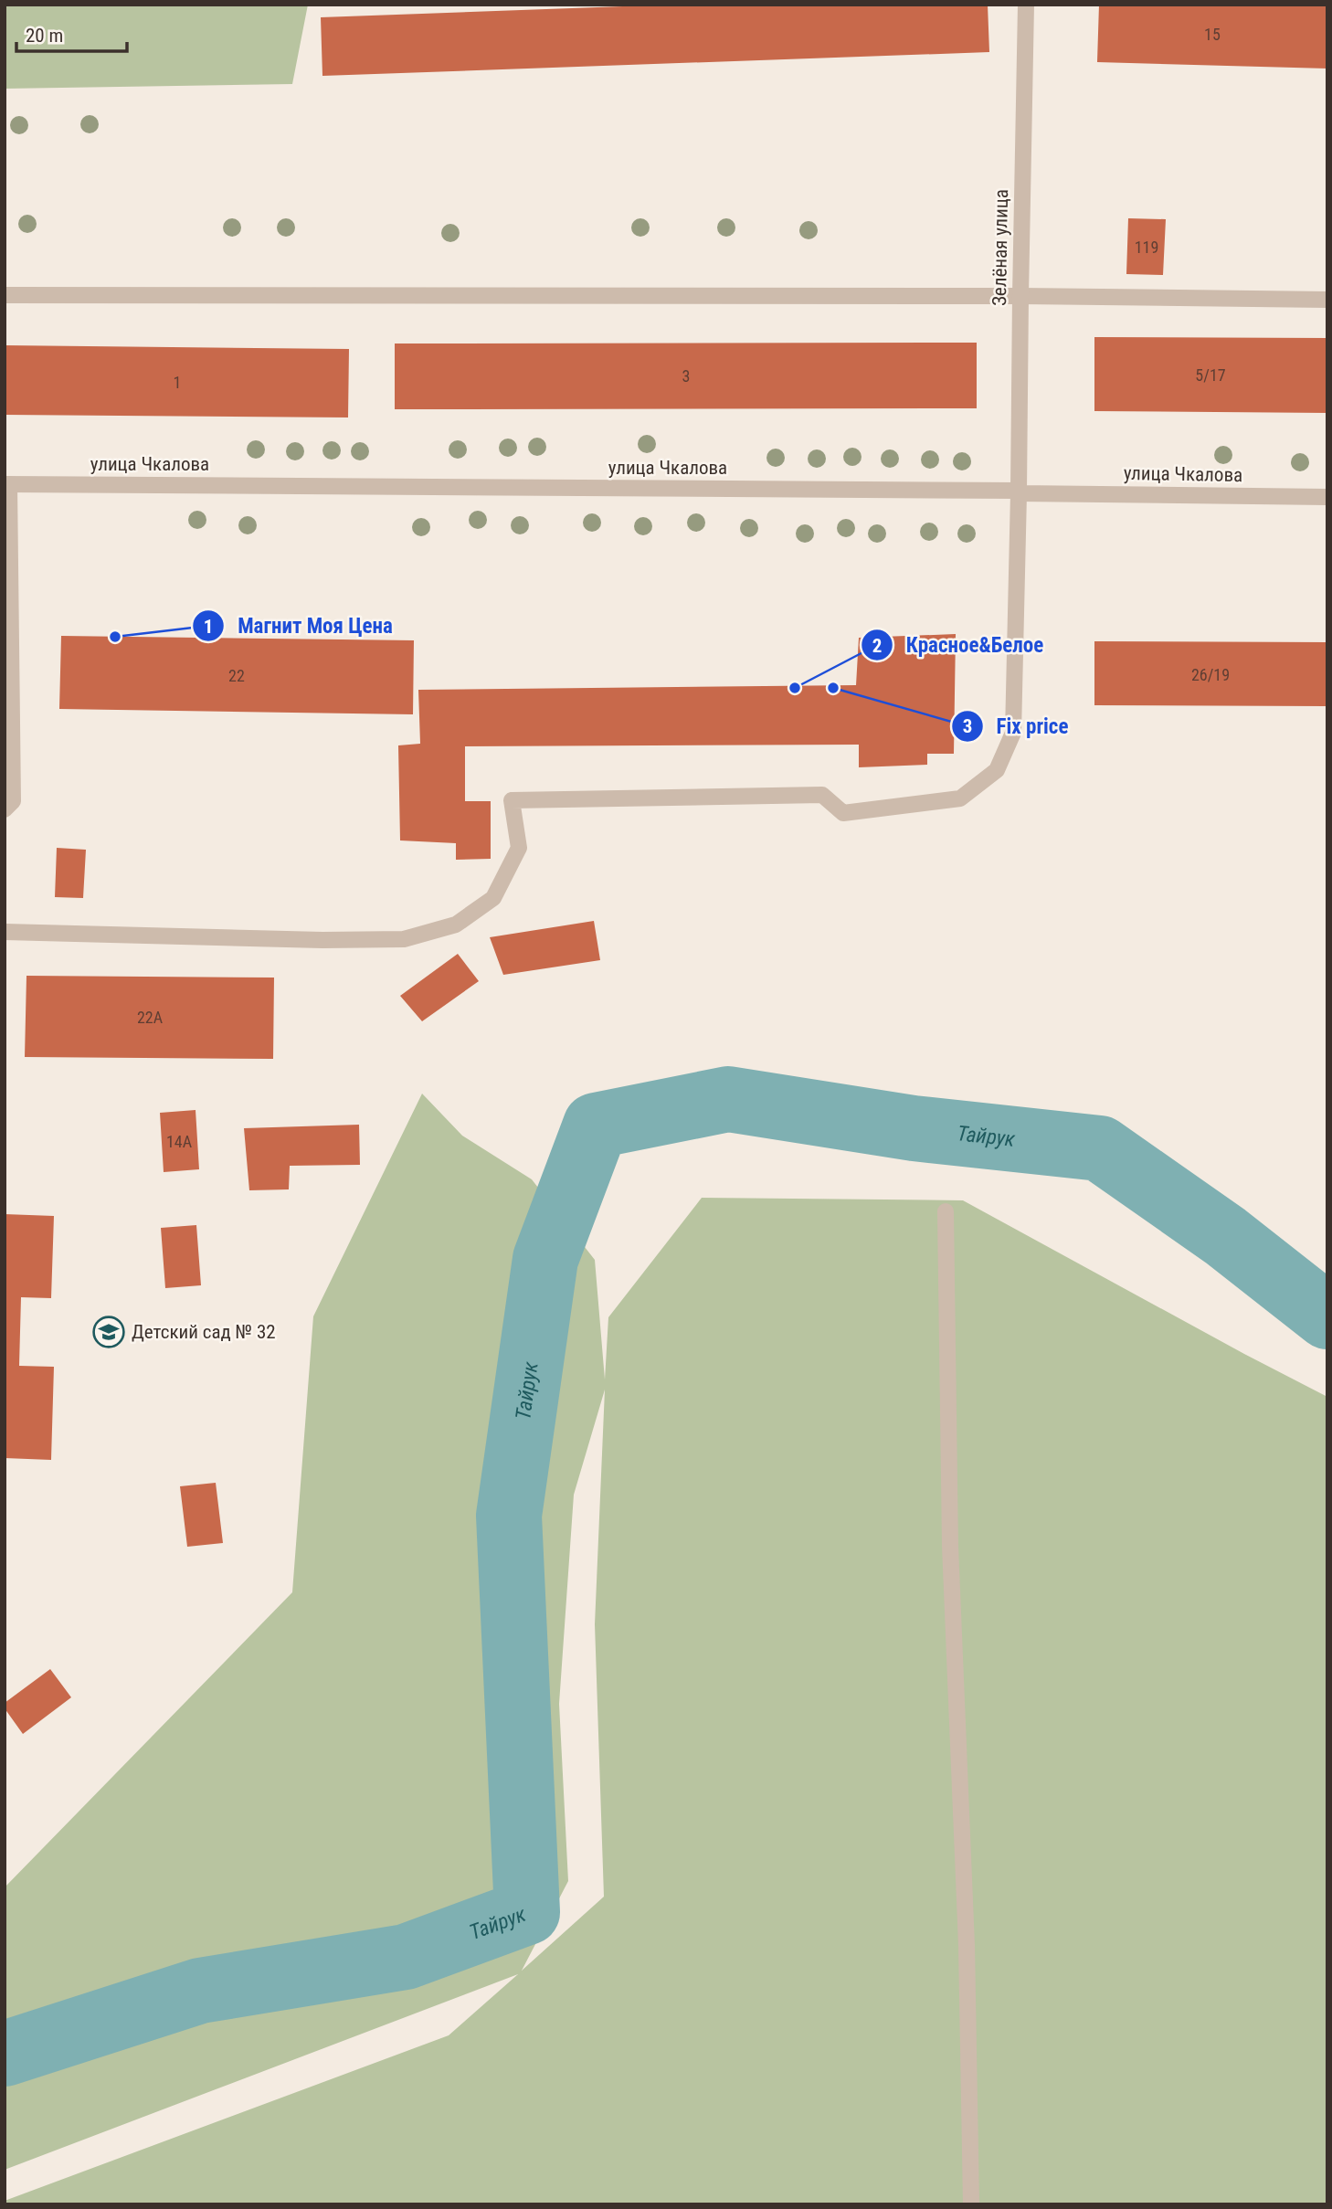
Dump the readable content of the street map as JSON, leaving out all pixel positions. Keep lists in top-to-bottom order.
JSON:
{
  "streets": {
    "street": ["Зелёная улица", "улица Чкалова"]
  },
  "crossings": [
    ["Зелёная улица", "улица Чкалова"]
  ],
  "water": ["Тайрук"],
  "places": {
    "other": ["Магнит Моя Цена", "Красное&Белое", "Fix price"],
    "school or university": ["Детский сад № 32"]
  },
  "house_numbers": [
    "15",
    "119",
    "5/17",
    "3",
    "1",
    "26/19",
    "22",
    "22А",
    "14А"
  ],
  "scale_bar": "20 m"
}
